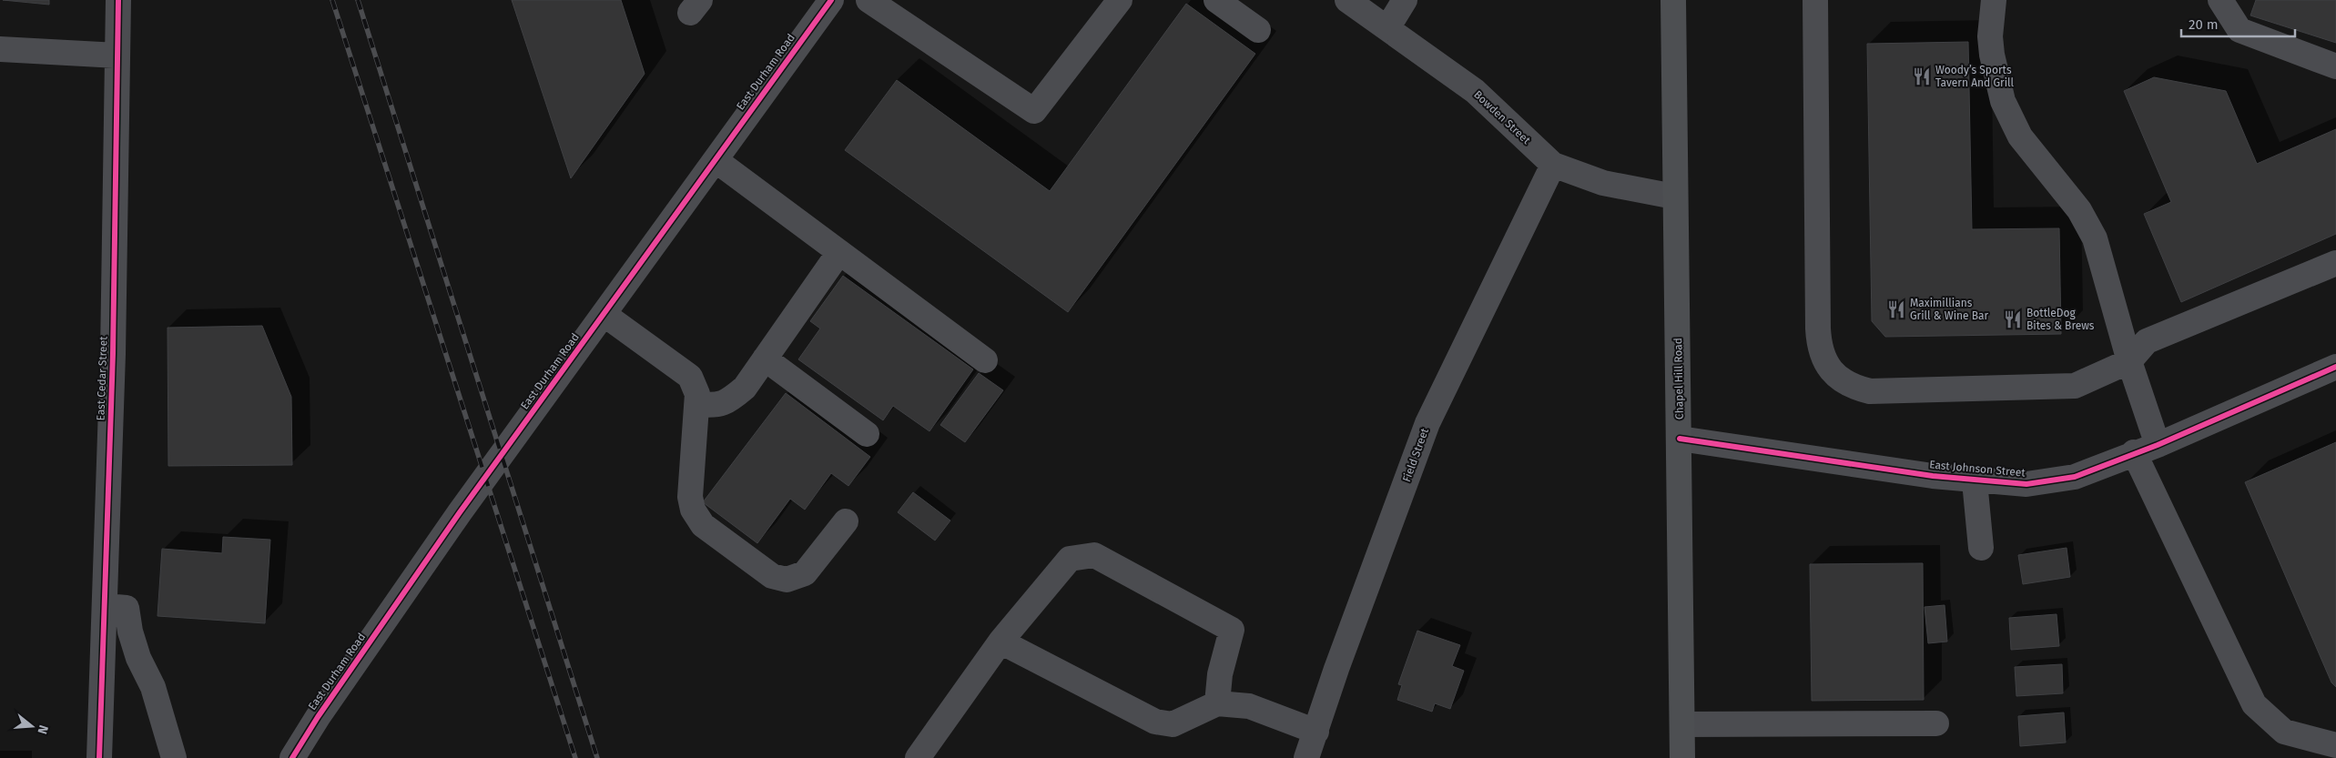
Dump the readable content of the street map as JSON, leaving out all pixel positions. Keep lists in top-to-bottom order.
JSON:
{
  "streets": {
    "main road": ["Chapel Hill Road"],
    "street": [
      "East Durham Road",
      "Bowden Street",
      "East Cedar Street",
      "Field Street",
      "East Johnson Street"
    ]
  },
  "crossings": [
    ["Bowden Street", "Chapel Hill Road"],
    ["Bowden Street", "Field Street"],
    ["Chapel Hill Road", "East Johnson Street"]
  ],
  "places": {
    "restaurant": ["Woody’s Sports Tavern And Grill", "Maximillians Grill & Wine Bar", "BottleDog Bites & Brews"]
  },
  "scale_bar": "20 m",
  "north": "right"
}
